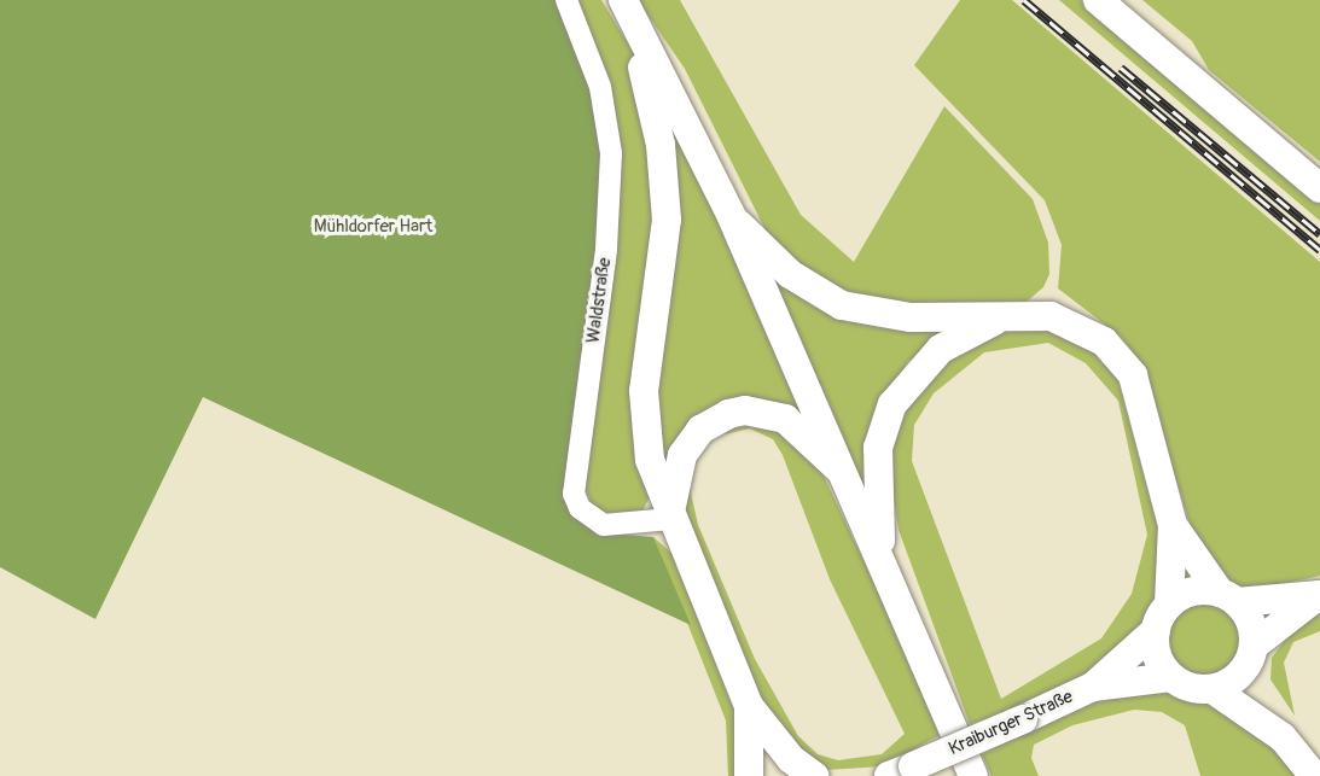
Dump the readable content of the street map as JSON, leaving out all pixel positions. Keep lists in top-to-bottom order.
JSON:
{
  "streets": {
    "main road": ["Kraiburger Straße"],
    "street": ["Waldstraße"]
  },
  "parks": ["Mühldorfer Hart"]
}
